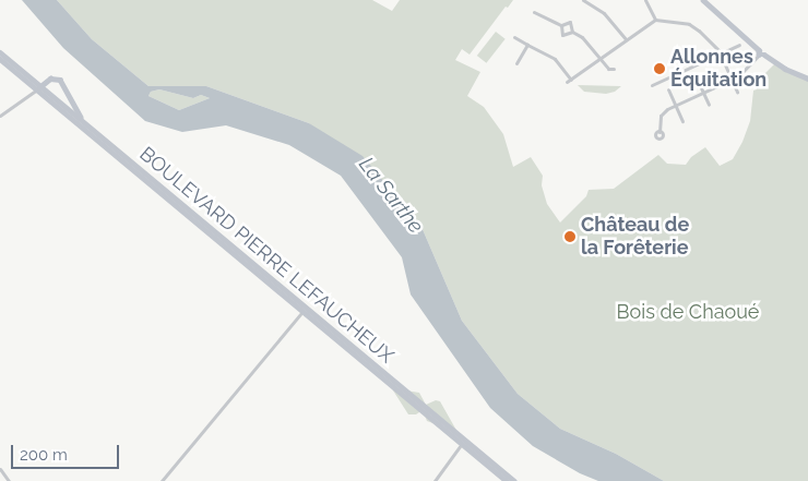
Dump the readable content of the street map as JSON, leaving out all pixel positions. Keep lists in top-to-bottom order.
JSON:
{
  "streets": {
    "main road": ["BOULEVARD PIERRE LEFAUCHEUX"]
  },
  "water": ["La Sarthe"],
  "parks": ["Bois de Chaoué"],
  "places": ["Allonnes Équitation", "Château de la Forêterie"],
  "scale_bar": "200 m"
}
